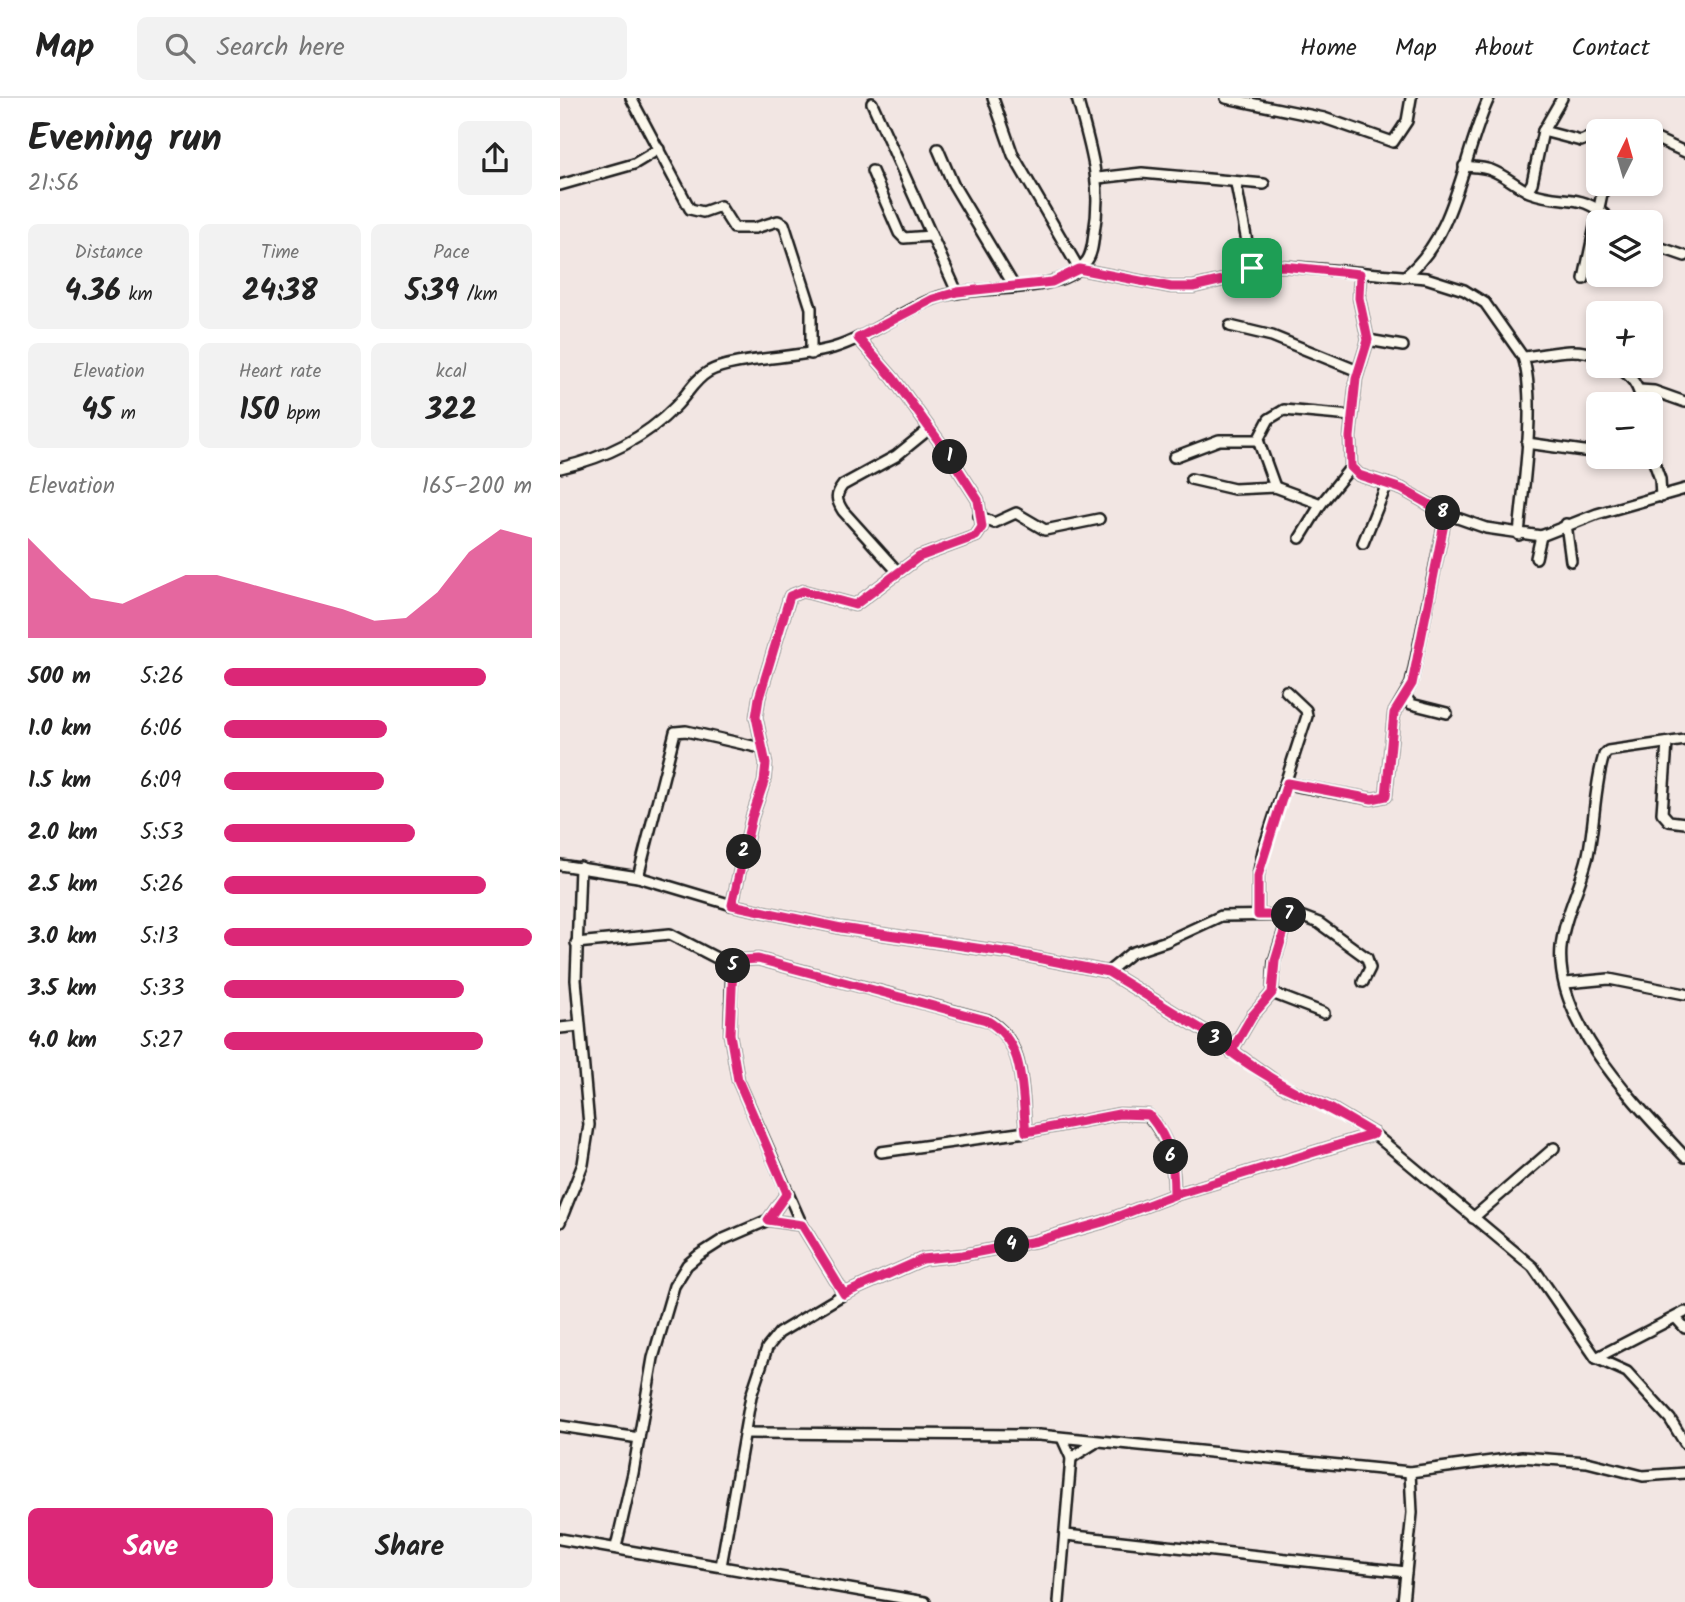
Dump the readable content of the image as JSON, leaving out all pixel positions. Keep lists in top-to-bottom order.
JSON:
{
  "north": "top",
  "page": {
    "header": "Map",
    "search": "Search here",
    "nav": [
      "Home",
      "Map",
      "About",
      "Contact"
    ],
    "heading": ["Evening run", "21:56"],
    "map_buttons": ["+", "−"],
    "stats": [
      ["Distance", "4.36 km"],
      ["Time", "24:38"],
      ["Pace", "5:39 /km"],
      ["Elevation", "45 m"],
      ["Heart rate", "150 bpm"],
      ["kcal", "322"]
    ],
    "pins": [
      "1",
      "8",
      "2",
      "7",
      "5",
      "3",
      "6",
      "4"
    ],
    "chart": ["Elevation", "165–200 m"],
    "list": [
      {
        "name": "500 m",
        "note": "5:26"
      },
      {
        "name": "1.0 km",
        "note": "6:06"
      },
      {
        "name": "1.5 km",
        "note": "6:09"
      },
      {
        "name": "2.0 km",
        "note": "5:53"
      },
      {
        "name": "2.5 km",
        "note": "5:26"
      },
      {
        "name": "3.0 km",
        "note": "5:13"
      },
      {
        "name": "3.5 km",
        "note": "5:33"
      },
      {
        "name": "4.0 km",
        "note": "5:27"
      }
    ],
    "buttons": ["Save", "Share"]
  }
}
